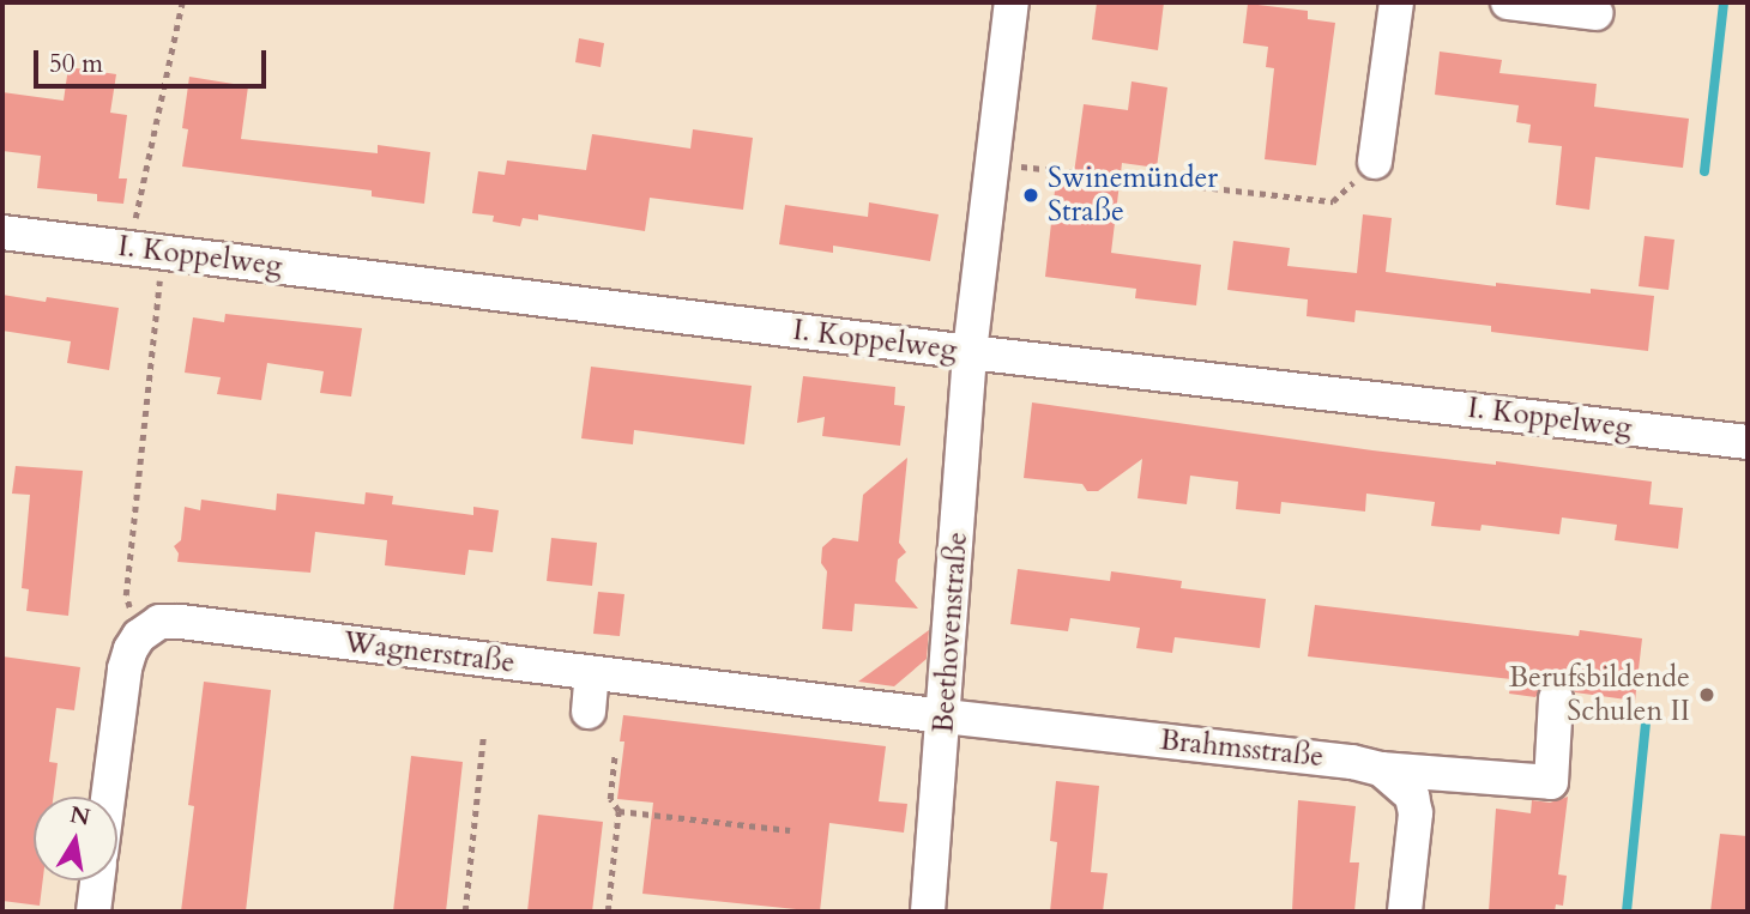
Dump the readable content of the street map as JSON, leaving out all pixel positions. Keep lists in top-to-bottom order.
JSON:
{
  "streets": {
    "street": [
      "I. Koppelweg",
      "Beethovenstraße",
      "Wagnerstraße",
      "Brahmsstraße"
    ]
  },
  "crossings": [
    ["I. Koppelweg", "Beethovenstraße"],
    ["Beethovenstraße", "Wagnerstraße"],
    ["Beethovenstraße", "Brahmsstraße"],
    ["Wagnerstraße", "Brahmsstraße"]
  ],
  "places": ["Swinemünder Straße", "Berufsbildende Schulen II"],
  "scale_bar": "50 m",
  "north": "top"
}
